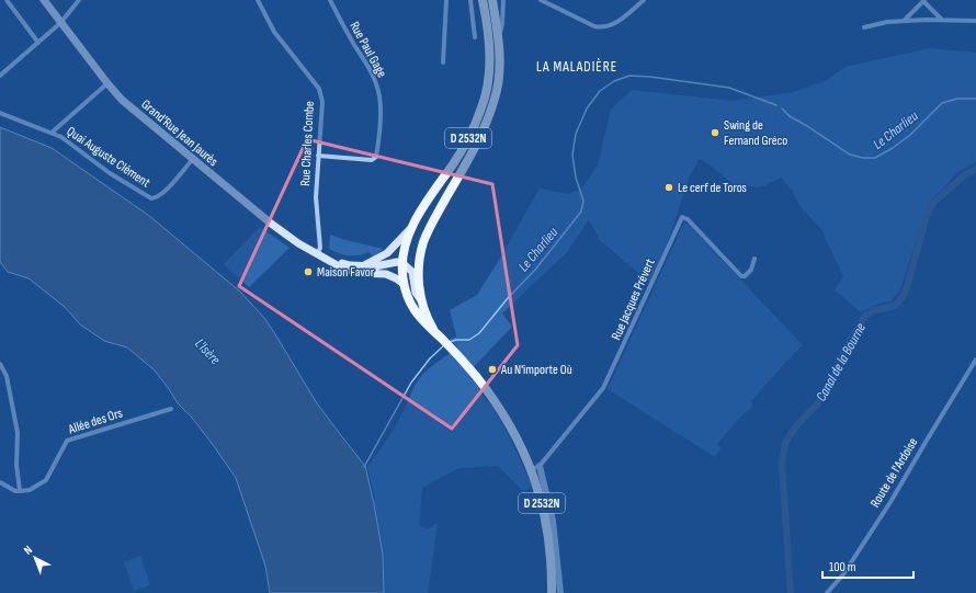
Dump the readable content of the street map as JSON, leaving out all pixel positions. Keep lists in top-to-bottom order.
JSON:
{
  "streets": {
    "main road": ["Grand'Rue Jean Jaurès", "D 2532N"],
    "street": [
      "Rue Paul Gage",
      "Rue Charles Combe",
      "Quai Auguste Clément",
      "Rue Jacques Prévert",
      "Allée des Ors",
      "Route de l'Ardoise"
    ]
  },
  "crossings": [
    ["Rue Paul Gage", "Rue Charles Combe"],
    ["Grand'Rue Jean Jaurès", "Rue Charles Combe"],
    ["Grand'Rue Jean Jaurès", "Quai Auguste Clément"],
    ["D 2532N", "Rue Jacques Prévert"]
  ],
  "districts": ["LA MALADIÈRE"],
  "water": ["Le Charlieu", "L'Isère", "Canal de la Bourne"],
  "places": [
    "Swing de Fernand Gréco",
    "Le cerf de Toros",
    "Maison Favor",
    "Au N'importe Où"
  ],
  "scale_bar": "100 m",
  "north": "top left"
}
